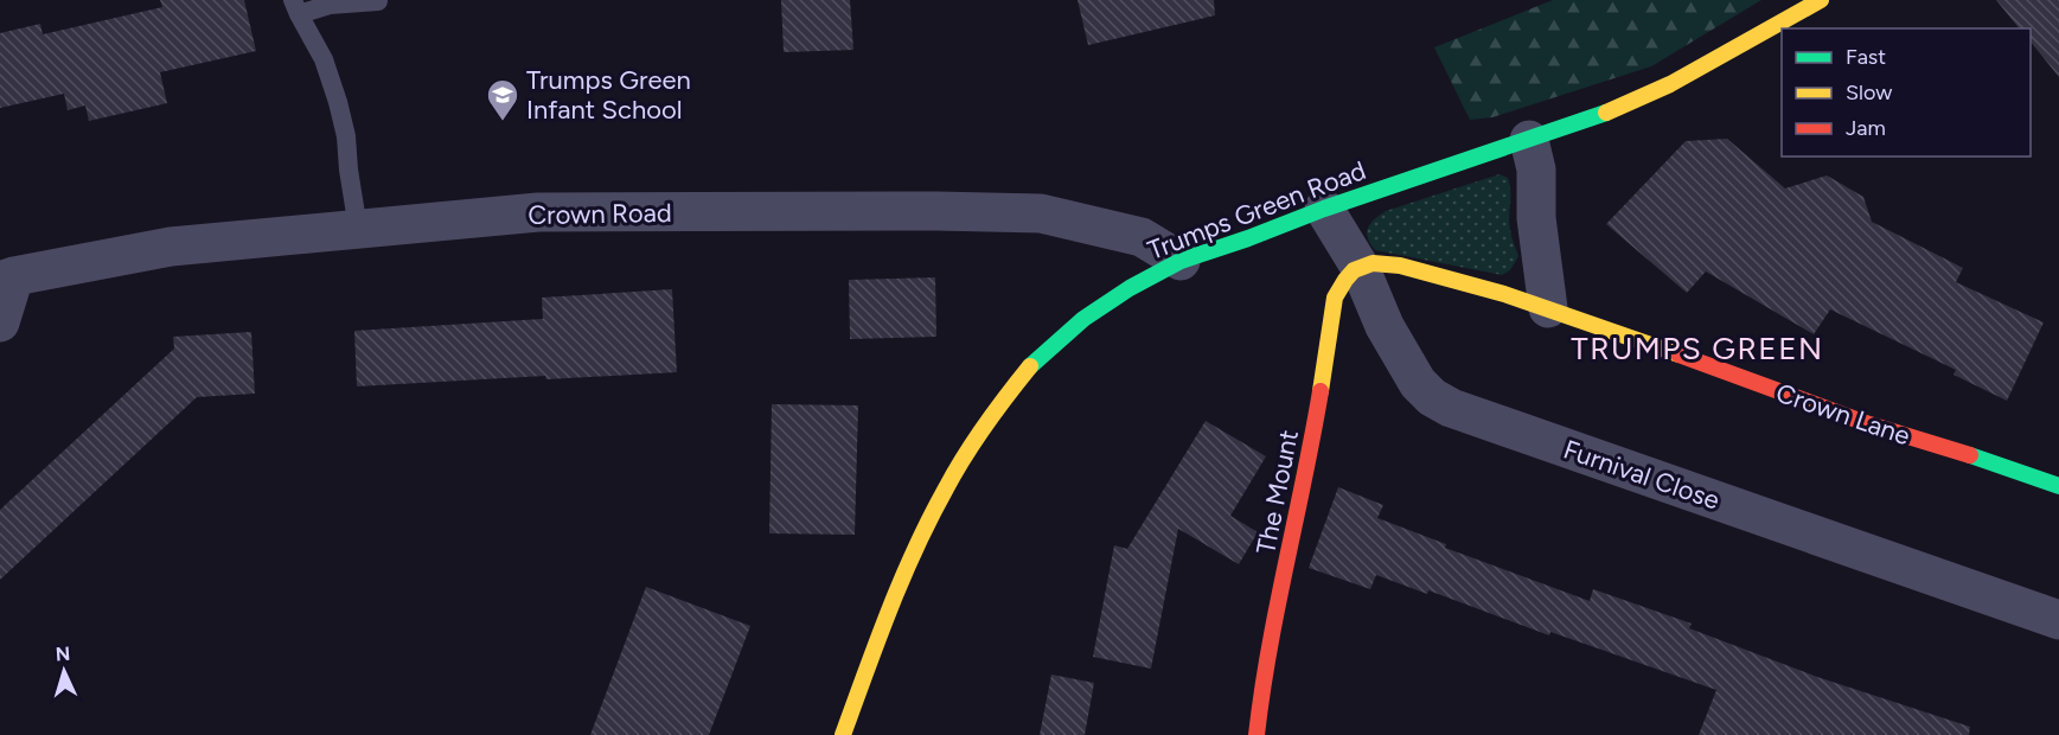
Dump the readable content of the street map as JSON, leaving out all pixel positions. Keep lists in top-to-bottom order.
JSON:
{
  "streets": {
    "street": [
      "Trumps Green Road",
      "Crown Road",
      "Crown Lane",
      "Furnival Close",
      "The Mount"
    ]
  },
  "crossings": [
    ["Trumps Green Road", "Crown Road"],
    ["Trumps Green Road", "Furnival Close"],
    ["Crown Lane", "Furnival Close"],
    ["Crown Lane", "The Mount"],
    ["Furnival Close", "The Mount"]
  ],
  "districts": ["TRUMPS GREEN"],
  "places": {
    "school or university": ["Trumps Green Infant School"]
  },
  "legend": ["Fast", "Slow", "Jam"],
  "north": "top"
}
